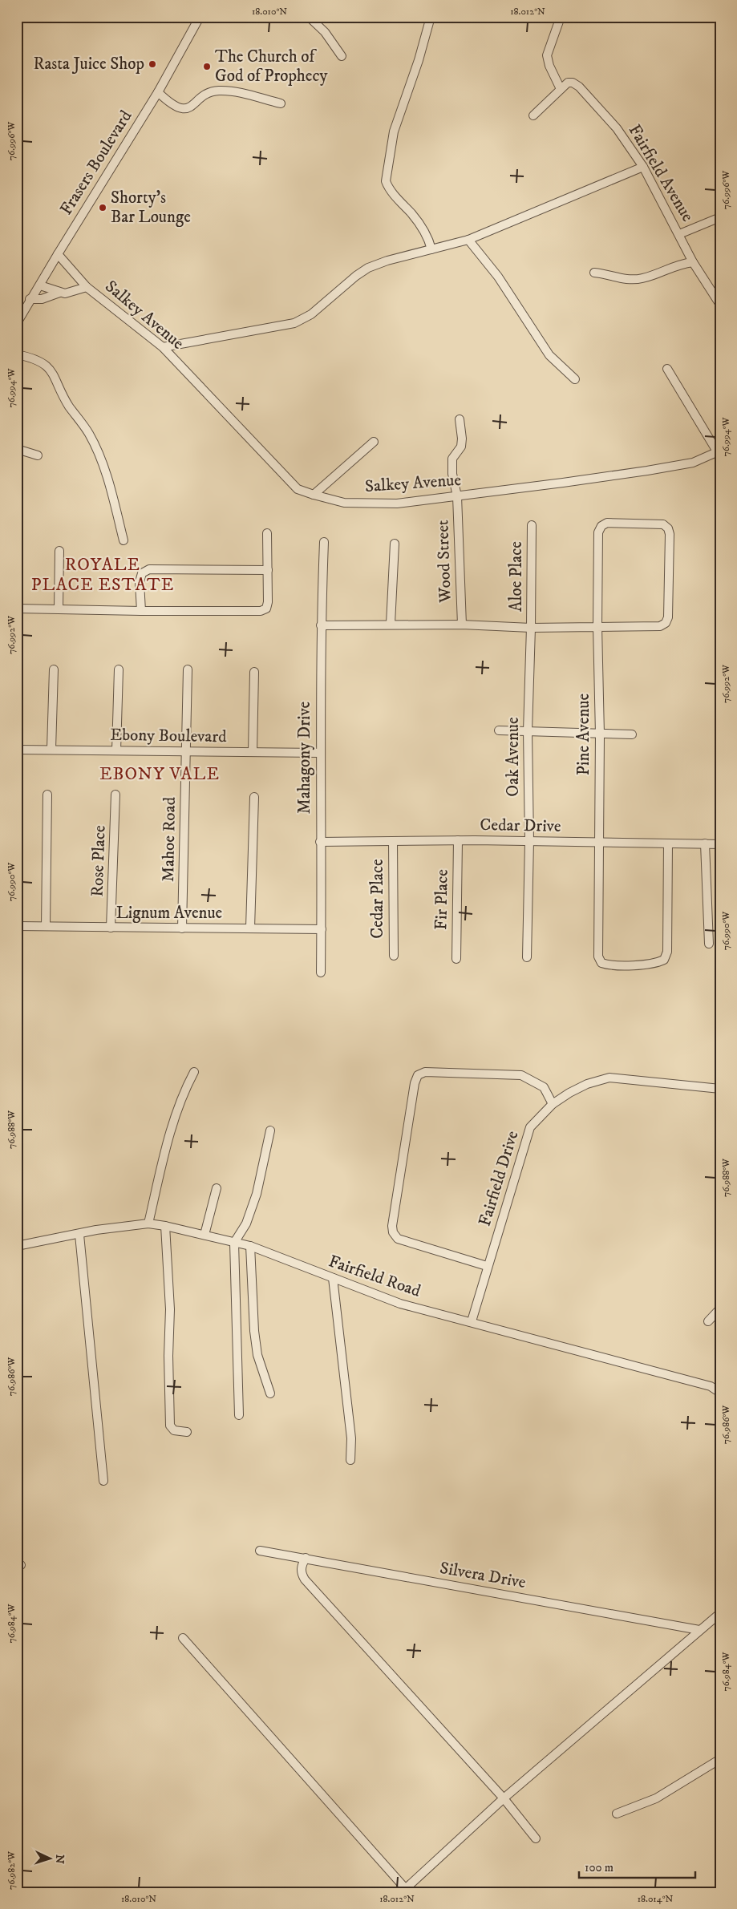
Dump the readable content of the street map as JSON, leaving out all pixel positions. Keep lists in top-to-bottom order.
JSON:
{
  "streets": {
    "street": [
      "Frasers Boulevard",
      "Fairfield Avenue",
      "Salkey Avenue",
      "Wood Street",
      "Aloe Place",
      "Pine Avenue",
      "Ebony Boulevard",
      "Oak Avenue",
      "Mahagony Drive",
      "Cedar Drive",
      "Mahoe Road",
      "Rose Place",
      "Cedar Place",
      "Fir Place",
      "Lignum Avenue",
      "Fairfield Drive",
      "Fairfield Road",
      "Silvera Drive"
    ]
  },
  "crossings": [
    ["Frasers Boulevard", "Salkey Avenue"],
    ["Salkey Avenue", "Wood Street"],
    ["Aloe Place", "Oak Avenue"],
    ["Pine Avenue", "Cedar Drive"],
    ["Ebony Boulevard", "Mahagony Drive"],
    ["Ebony Boulevard", "Mahoe Road"],
    ["Oak Avenue", "Cedar Drive"],
    ["Mahagony Drive", "Cedar Drive"],
    ["Mahagony Drive", "Lignum Avenue"],
    ["Cedar Drive", "Cedar Place"],
    ["Cedar Drive", "Fir Place"],
    ["Mahoe Road", "Lignum Avenue"],
    ["Rose Place", "Lignum Avenue"],
    ["Fairfield Drive", "Fairfield Road"]
  ],
  "districts": ["ROYALE PLACE ESTATE", "EBONY VALE"],
  "places": ["Rasta Juice Shop", "The Church of God of Prophecy", "Shorty's Bar Lounge"],
  "scale_bar": "100 m",
  "north": "right",
  "coordinates": [
    "18.010°N",
    "18.012°N",
    "76.996°W",
    "76.994°W",
    "76.992°W",
    "76.990°W",
    "76.988°W",
    "76.986°W",
    "76.984°W",
    "76.982°W",
    "18.014°N"
  ]
}
